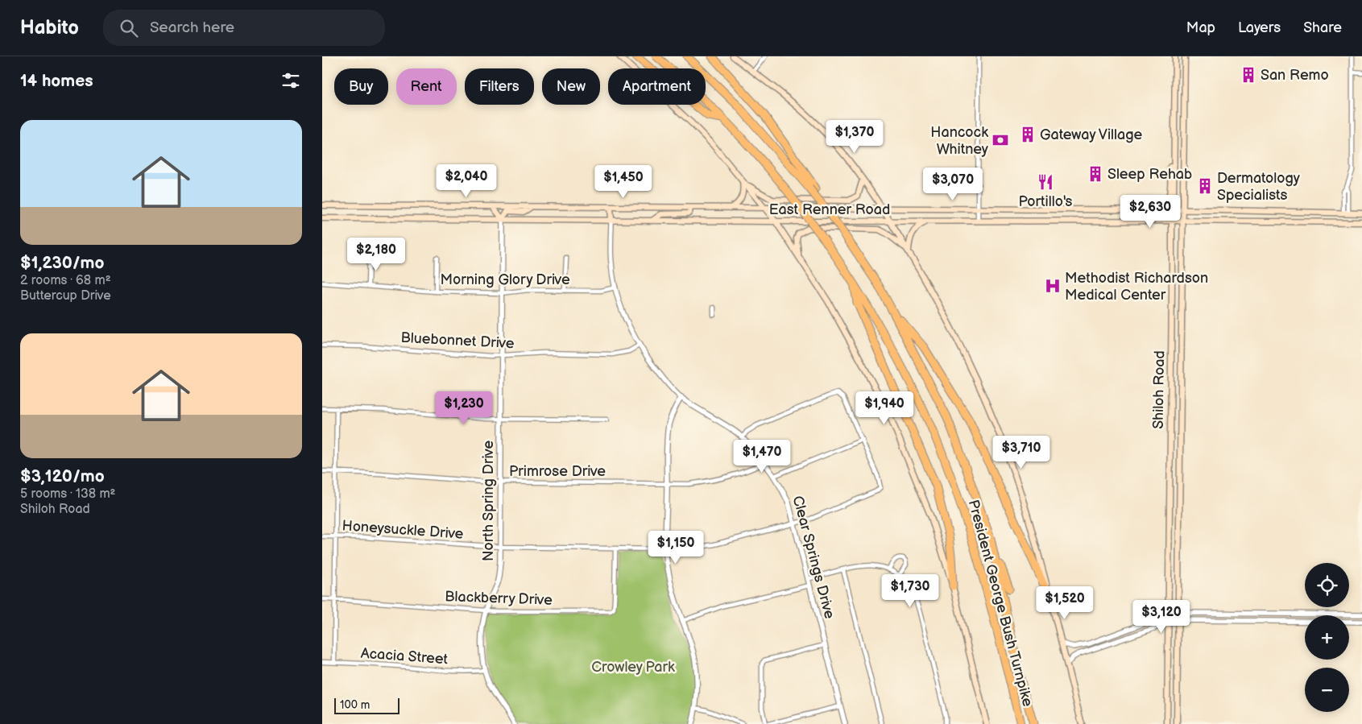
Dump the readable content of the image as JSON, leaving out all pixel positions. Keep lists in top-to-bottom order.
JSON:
{
  "streets": {
    "highway": ["President George Bush Turnpike"],
    "main road": ["East Renner Road", "Shiloh Road"],
    "street": [
      "Morning Glory Drive",
      "Bluebonnet Drive",
      "Primrose Drive",
      "North Spring Drive",
      "Honeysuckle Drive",
      "Clear Springs Drive",
      "Blackberry Drive",
      "Acacia Street"
    ]
  },
  "crossings": [
    ["East Renner Road", "Shiloh Road"],
    ["East Renner Road", "North Spring Drive"],
    ["East Renner Road", "Clear Springs Drive"],
    ["Morning Glory Drive", "North Spring Drive"],
    ["Morning Glory Drive", "Clear Springs Drive"],
    ["Bluebonnet Drive", "North Spring Drive"],
    ["Bluebonnet Drive", "Clear Springs Drive"],
    ["Primrose Drive", "North Spring Drive"],
    ["Primrose Drive", "Clear Springs Drive"],
    ["North Spring Drive", "Honeysuckle Drive"],
    ["North Spring Drive", "Blackberry Drive"],
    ["North Spring Drive", "Acacia Street"],
    ["Honeysuckle Drive", "Clear Springs Drive"],
    ["Honeysuckle Drive", "Blackberry Drive"]
  ],
  "parks": ["Crowley Park"],
  "places": {
    "building": [
      "San Remo",
      "Gateway Village",
      "Sleep Rehab",
      "Dermatology Specialists"
    ],
    "bank": ["Hancock Whitney"],
    "restaurant": ["Portillo's"],
    "hospital": ["Methodist Richardson Medical Center"]
  },
  "scale_bar": "100 m",
  "page": {
    "header": "Habito",
    "search": "Search here",
    "nav": ["Map", "Layers", "Share"],
    "heading": "14 homes",
    "chip": [
      "Buy",
      "Rent",
      "Filters",
      "New",
      "Apartment"
    ],
    "list": [
      {
        "name": "$1,230/mo",
        "note": "2 rooms · 68 m² · Buttercup Drive"
      },
      {
        "name": "$3,120/mo",
        "note": "5 rooms · 138 m² · Shiloh Road"
      }
    ],
    "price": [
      "$1,370",
      "$2,040",
      "$1,450",
      "$3,070",
      "$2,630",
      "$2,180",
      "$1,230",
      "$1,940",
      "$3,710",
      "$1,470",
      "$1,150",
      "$1,730",
      "$1,520",
      "$3,120"
    ],
    "map_buttons": ["+", "−"],
    "scale": "100 m"
  }
}
